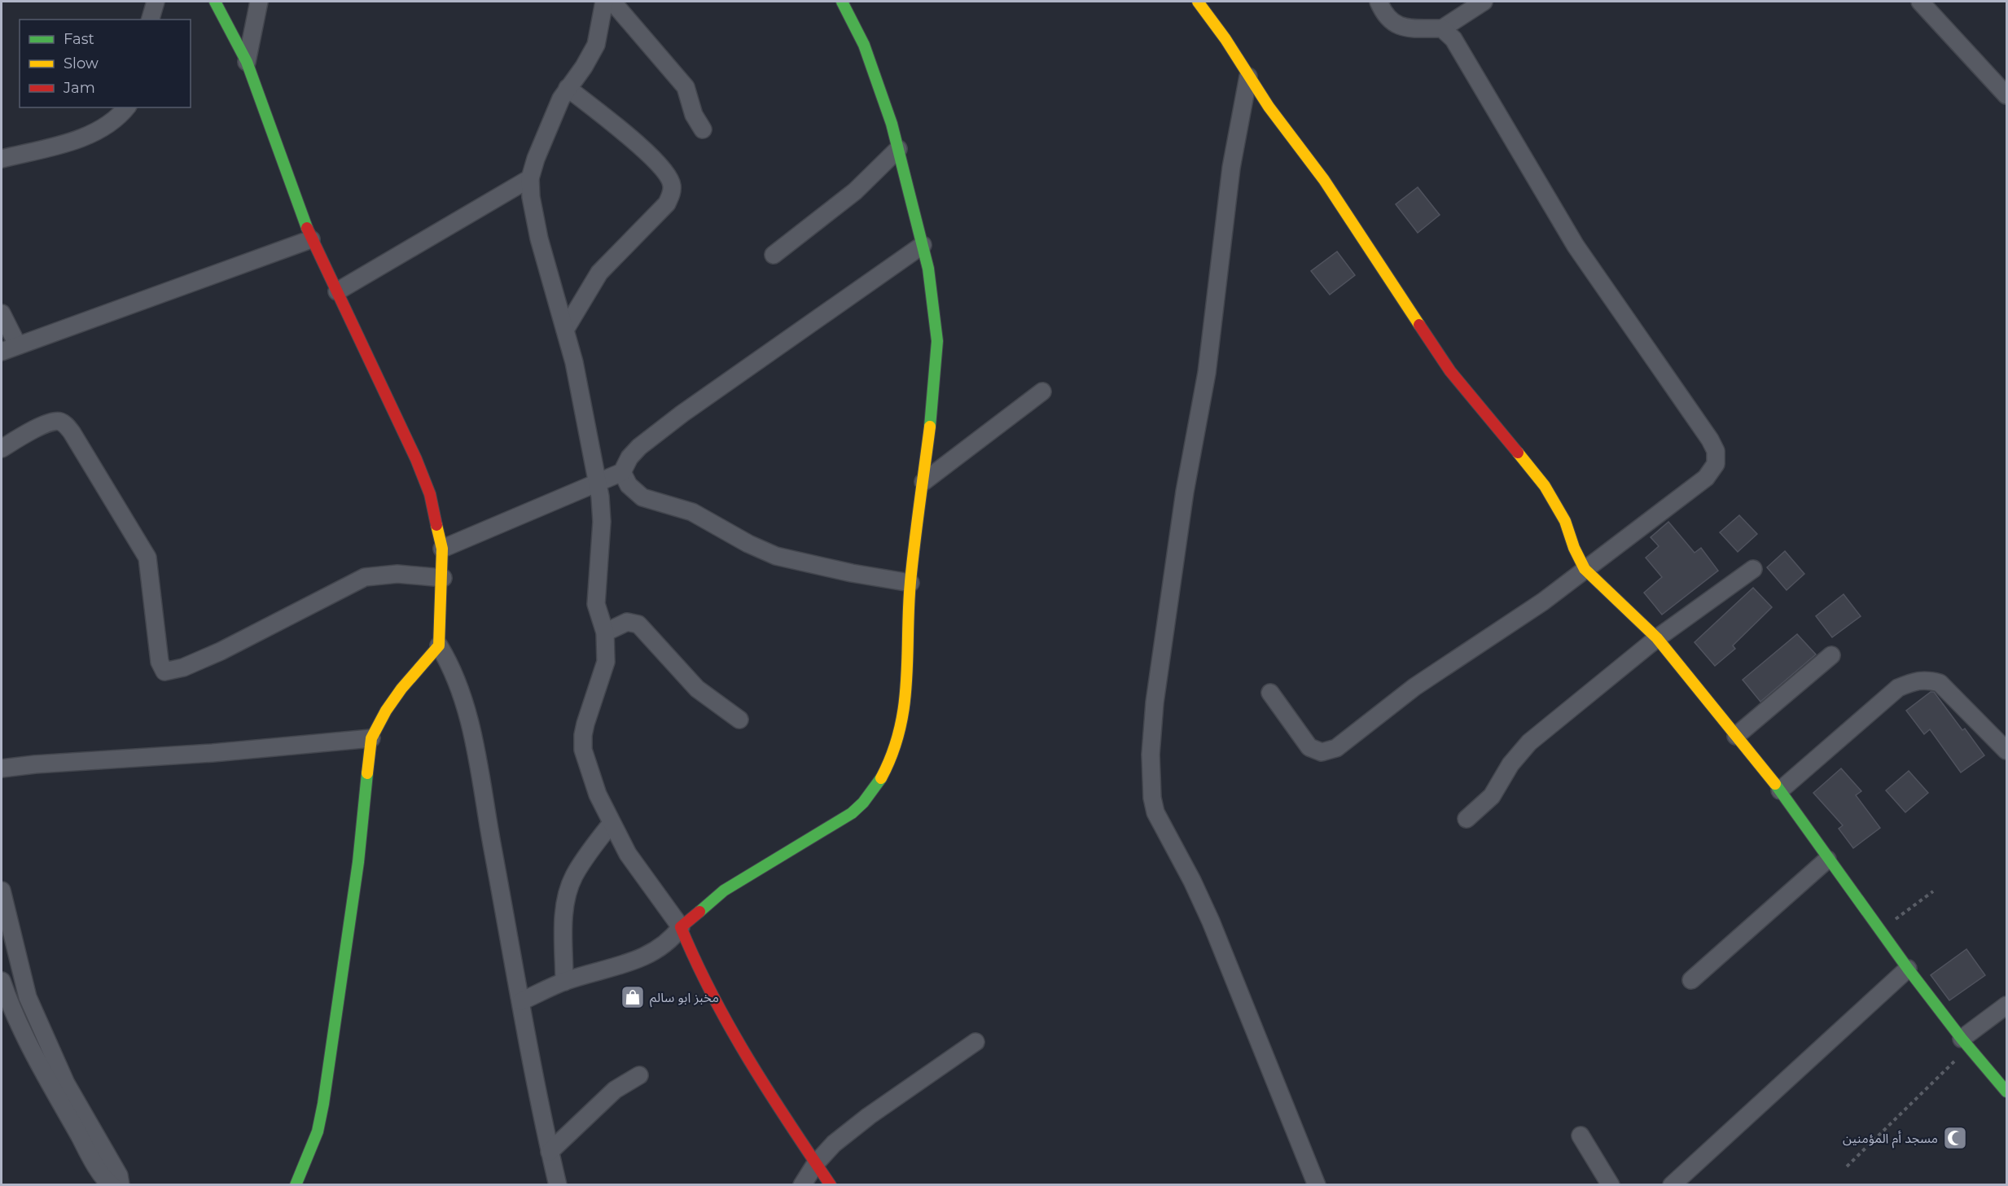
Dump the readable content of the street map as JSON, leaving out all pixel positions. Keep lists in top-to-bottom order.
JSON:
{
  "places": {
    "shop": ["مخبز ابو سالم"],
    "mosque": ["مسجد أم المؤمنين"]
  },
  "legend": ["Fast", "Slow", "Jam"]
}
